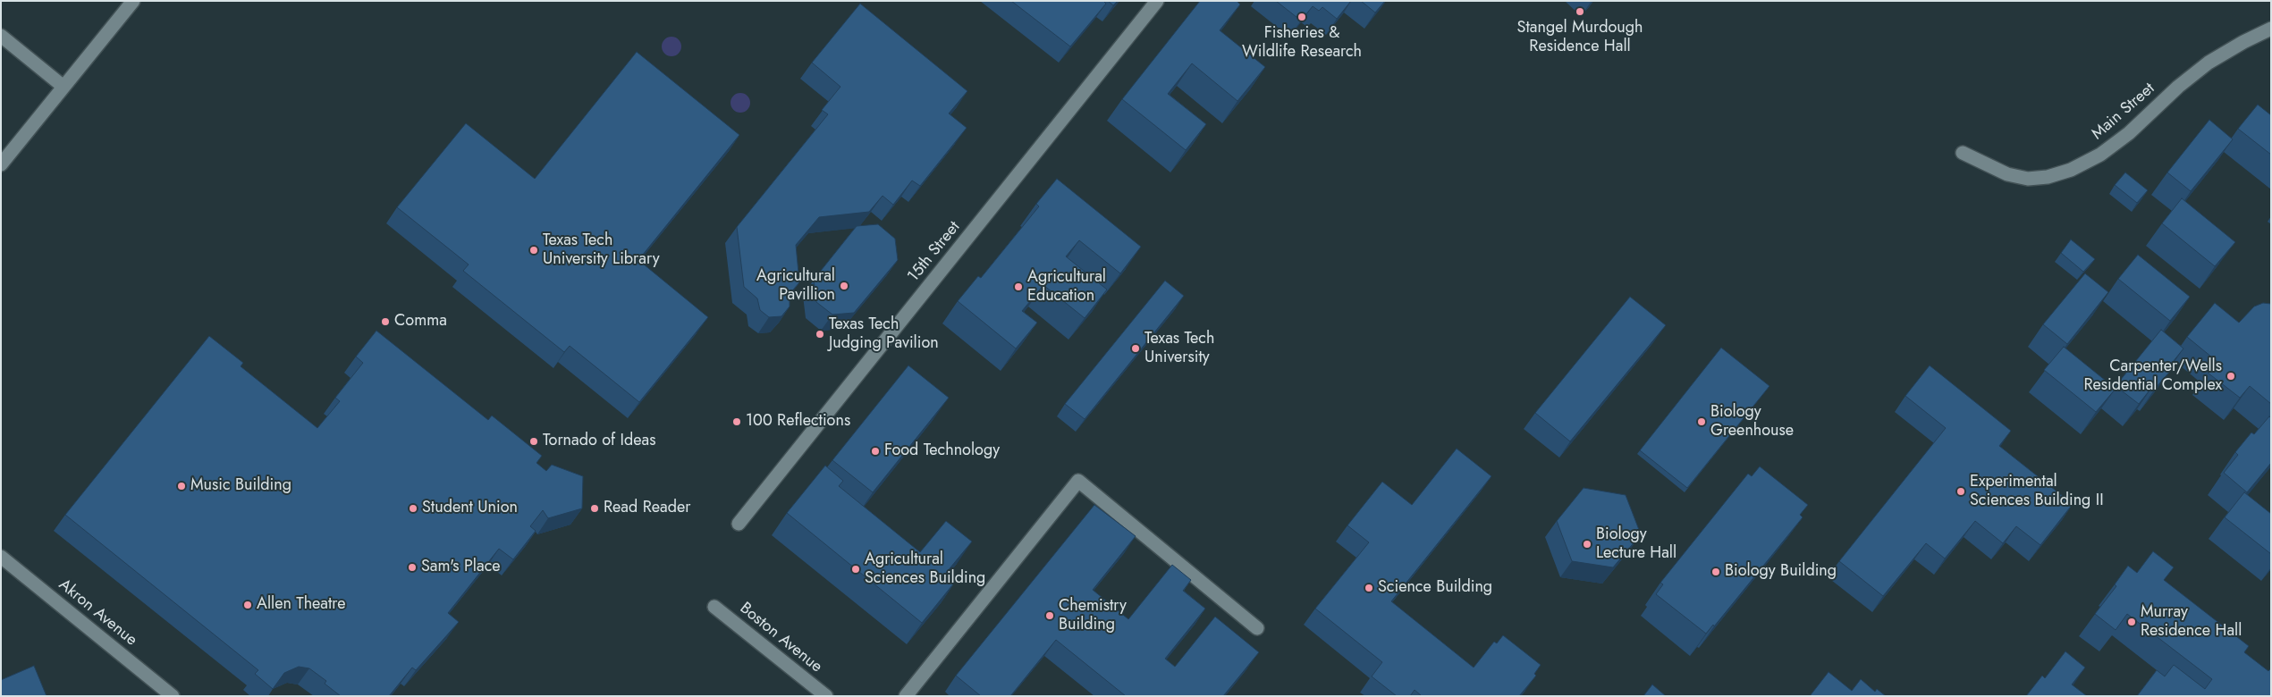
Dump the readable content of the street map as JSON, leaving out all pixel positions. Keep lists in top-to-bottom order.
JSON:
{
  "streets": {
    "street": [
      "Main Street",
      "15th Street",
      "Akron Avenue",
      "Boston Avenue"
    ]
  },
  "places": [
    "Stangel Murdough Residence Hall",
    "Fisheries & Wildlife Research",
    "Texas Tech University Library",
    "Agricultural Pavillion",
    "Agricultural Education",
    "Comma",
    "Texas Tech Judging Pavilion",
    "Texas Tech University",
    "Carpenter/Wells Residential Complex",
    "100 Reflections",
    "Biology Greenhouse",
    "Tornado of Ideas",
    "Food Technology",
    "Music Building",
    "Experimental Sciences Building II",
    "Student Union",
    "Read Reader",
    "Biology Lecture Hall",
    "Sam's Place",
    "Agricultural Sciences Building",
    "Biology Building",
    "Science Building",
    "Allen Theatre",
    "Chemistry Building",
    "Murray Residence Hall"
  ]
}
